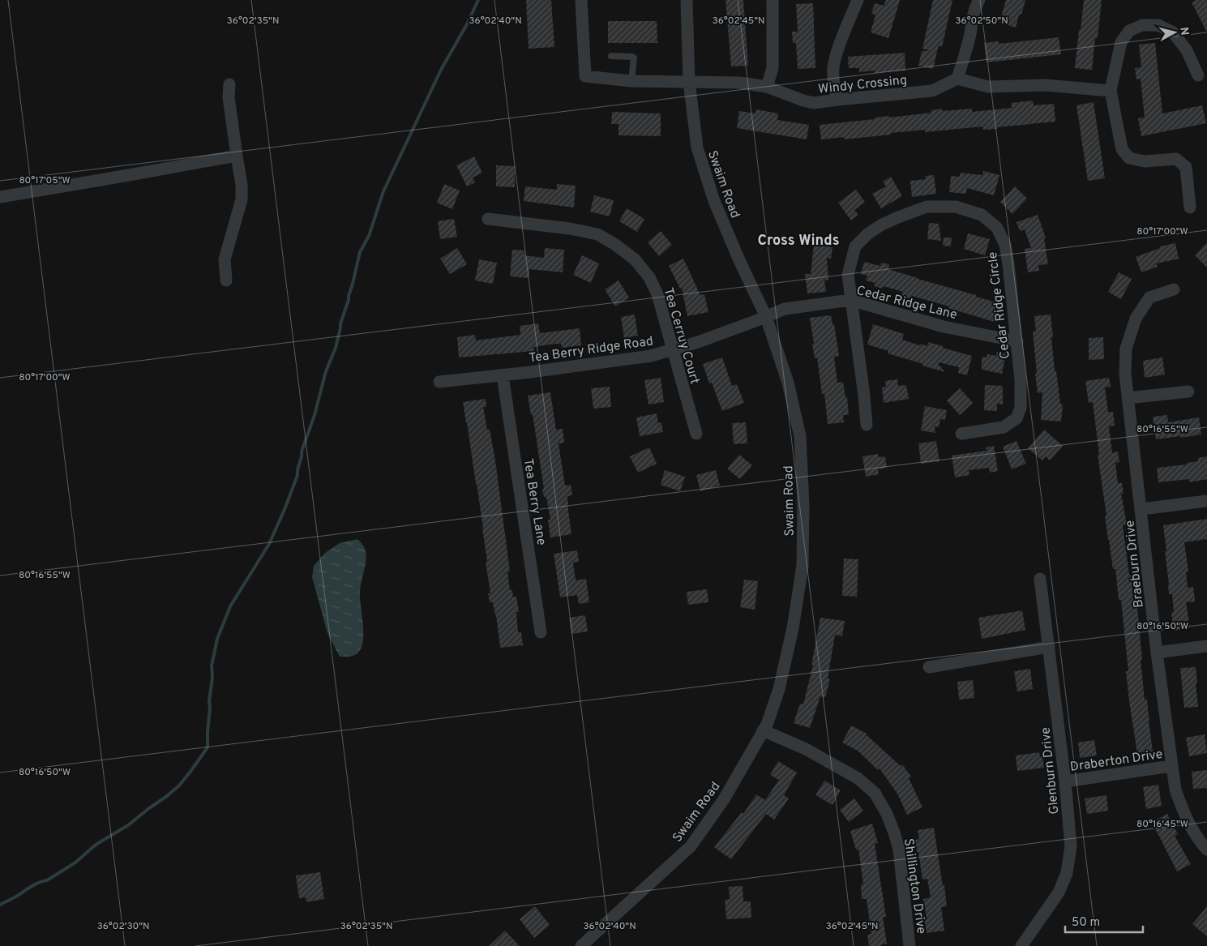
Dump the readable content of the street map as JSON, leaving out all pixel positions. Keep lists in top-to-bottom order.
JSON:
{
  "streets": {
    "street": [
      "Windy Crossing",
      "Swaim Road",
      "Cedar Ridge Lane",
      "Cedar Ridge Circle",
      "Tea Cerruy Court",
      "Tea Berry Ridge Road",
      "Tea Berry Lane",
      "Braeburn Drive",
      "Draberton Drive",
      "Glenburn Drive",
      "Shillington Drive"
    ]
  },
  "crossings": [
    ["Windy Crossing", "Swaim Road"],
    ["Swaim Road", "Cedar Ridge Lane"],
    ["Swaim Road", "Tea Berry Ridge Road"],
    ["Swaim Road", "Shillington Drive"],
    ["Cedar Ridge Lane", "Cedar Ridge Circle"],
    ["Cedar Ridge Lane", "Tea Berry Ridge Road"],
    ["Tea Cerruy Court", "Tea Berry Ridge Road"],
    ["Tea Berry Ridge Road", "Tea Berry Lane"],
    ["Braeburn Drive", "Draberton Drive"],
    ["Draberton Drive", "Glenburn Drive"]
  ],
  "districts": ["Cross Winds"],
  "scale_bar": "50 m",
  "north": "right",
  "coordinates": [
    "36°02'35\"N",
    "36°02'40\"N",
    "36°02'45\"N",
    "36°02'50\"N",
    "80°17'05\"W",
    "80°17'00\"W",
    "80°16'55\"W",
    "80°16'50\"W",
    "80°16'45\"W",
    "36°02'30\"N"
  ]
}
